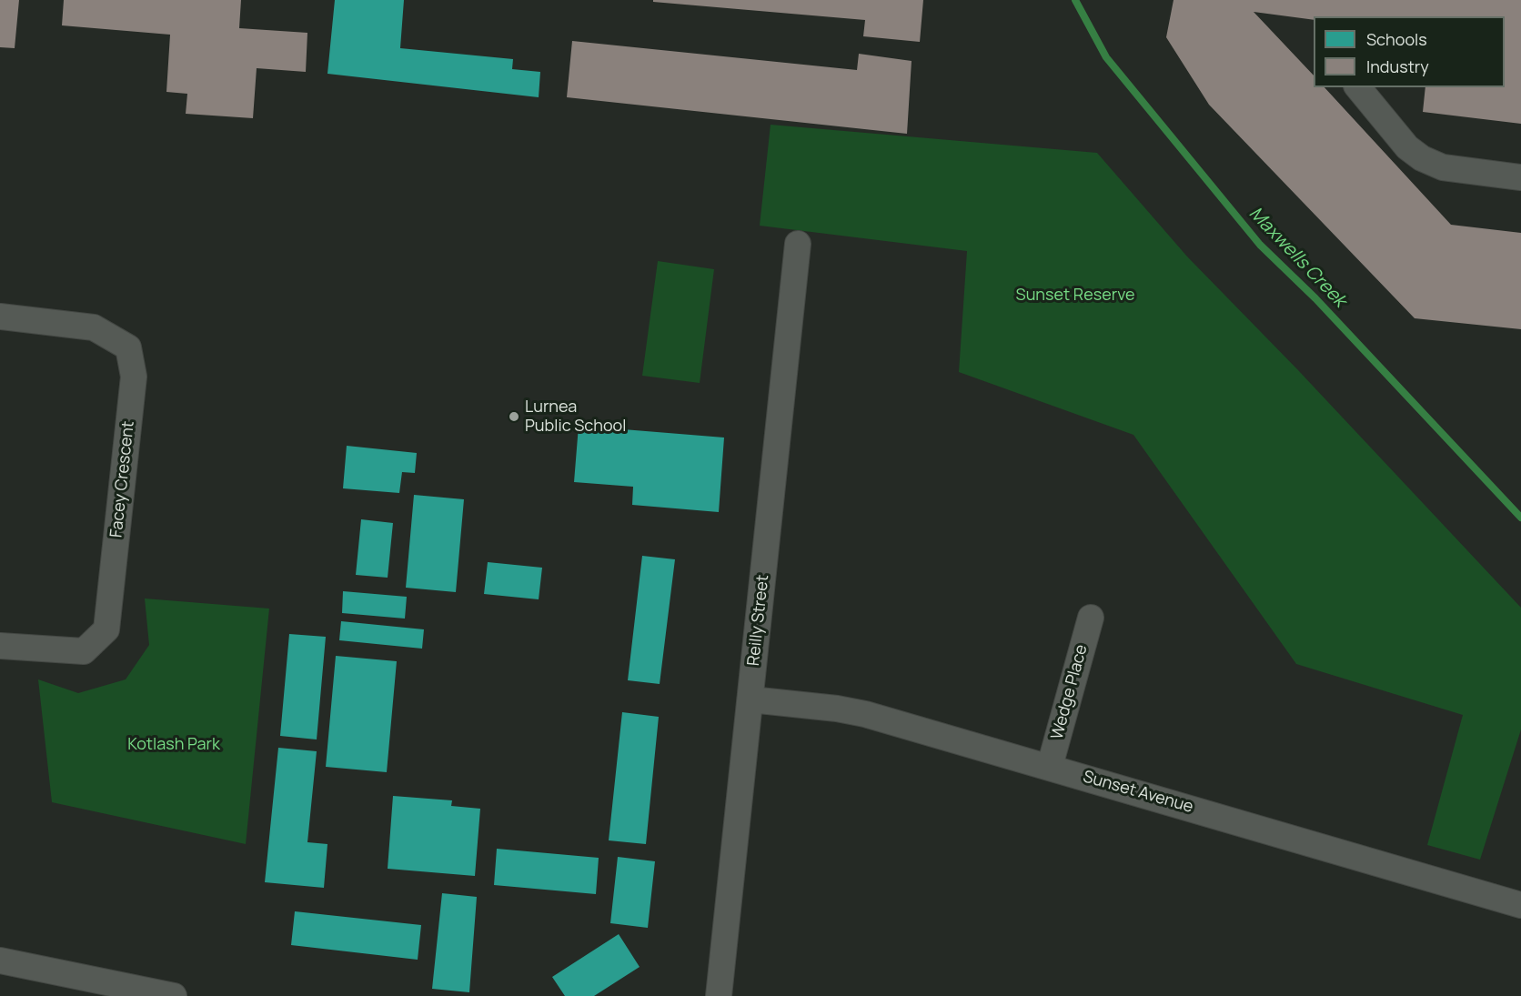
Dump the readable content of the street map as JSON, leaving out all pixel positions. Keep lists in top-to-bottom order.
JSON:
{
  "streets": {
    "street": [
      "Facey Crescent",
      "Reilly Street",
      "Wedge Place",
      "Sunset Avenue"
    ]
  },
  "crossings": [
    ["Reilly Street", "Sunset Avenue"],
    ["Wedge Place", "Sunset Avenue"]
  ],
  "water": ["Maxwells Creek"],
  "parks": ["Sunset Reserve", "Kotlash Park"],
  "places": ["Lurnea Public School"],
  "legend": ["Schools", "Industry"]
}
